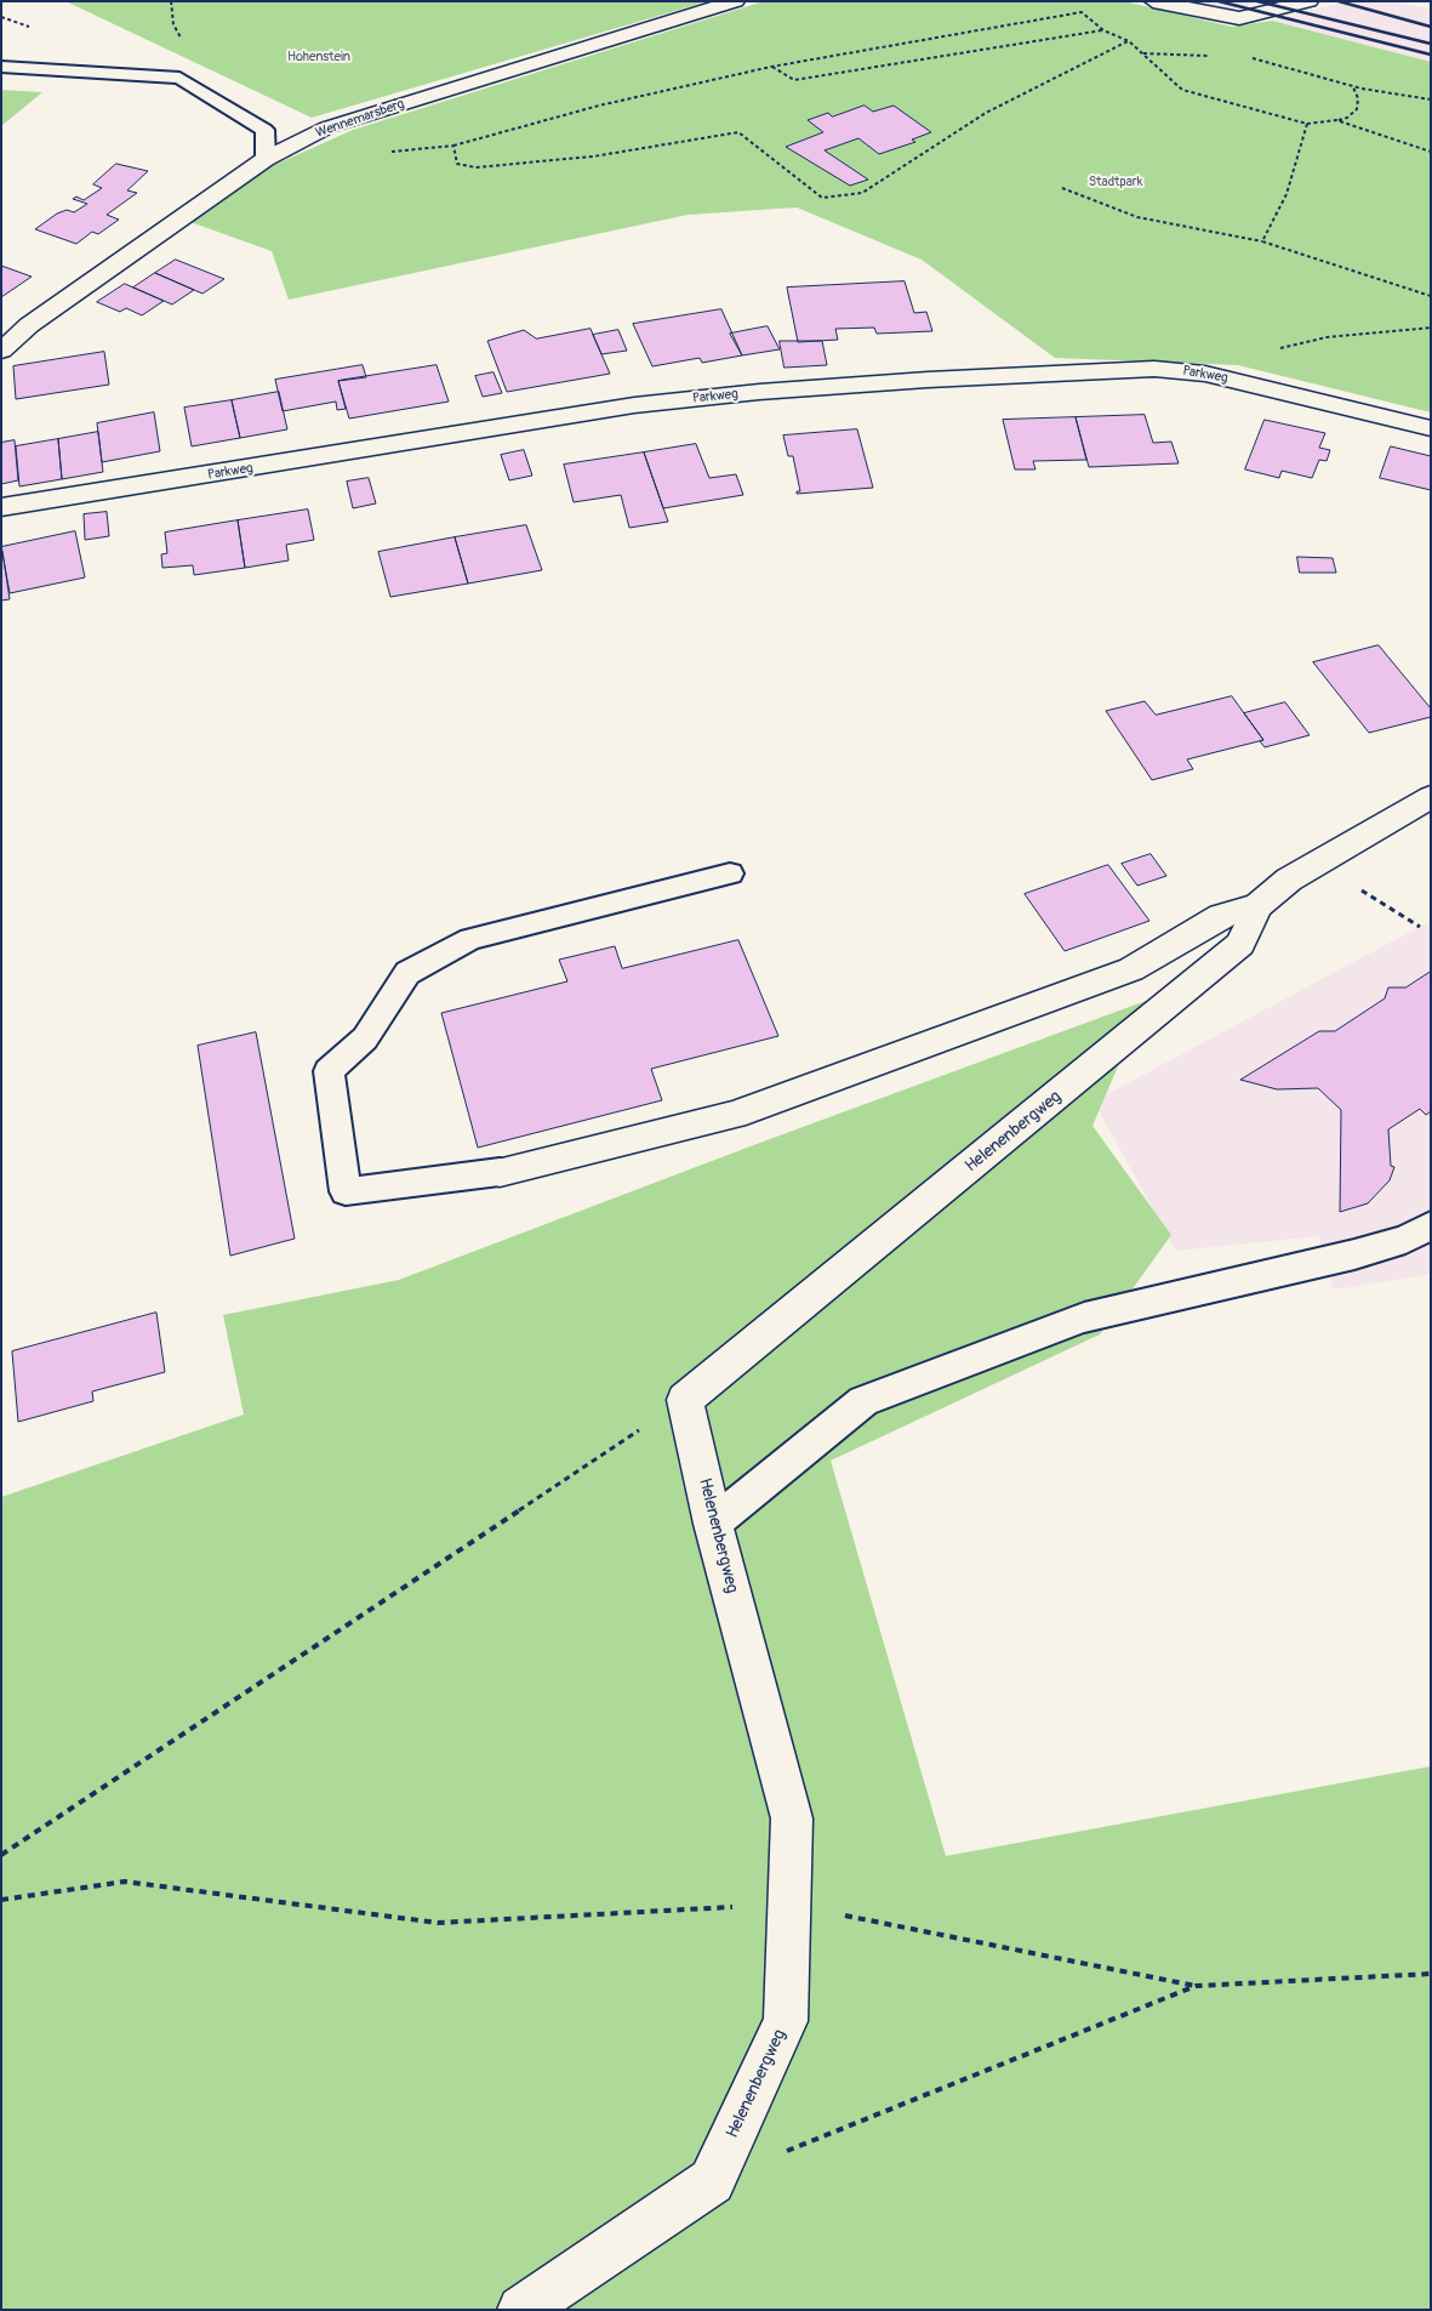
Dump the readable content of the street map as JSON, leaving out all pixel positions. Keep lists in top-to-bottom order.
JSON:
{
  "streets": {
    "street": ["Wennemarsberg", "Parkweg", "Helenenbergweg"]
  },
  "parks": ["Hohenstein", "Stadtpark"]
}
